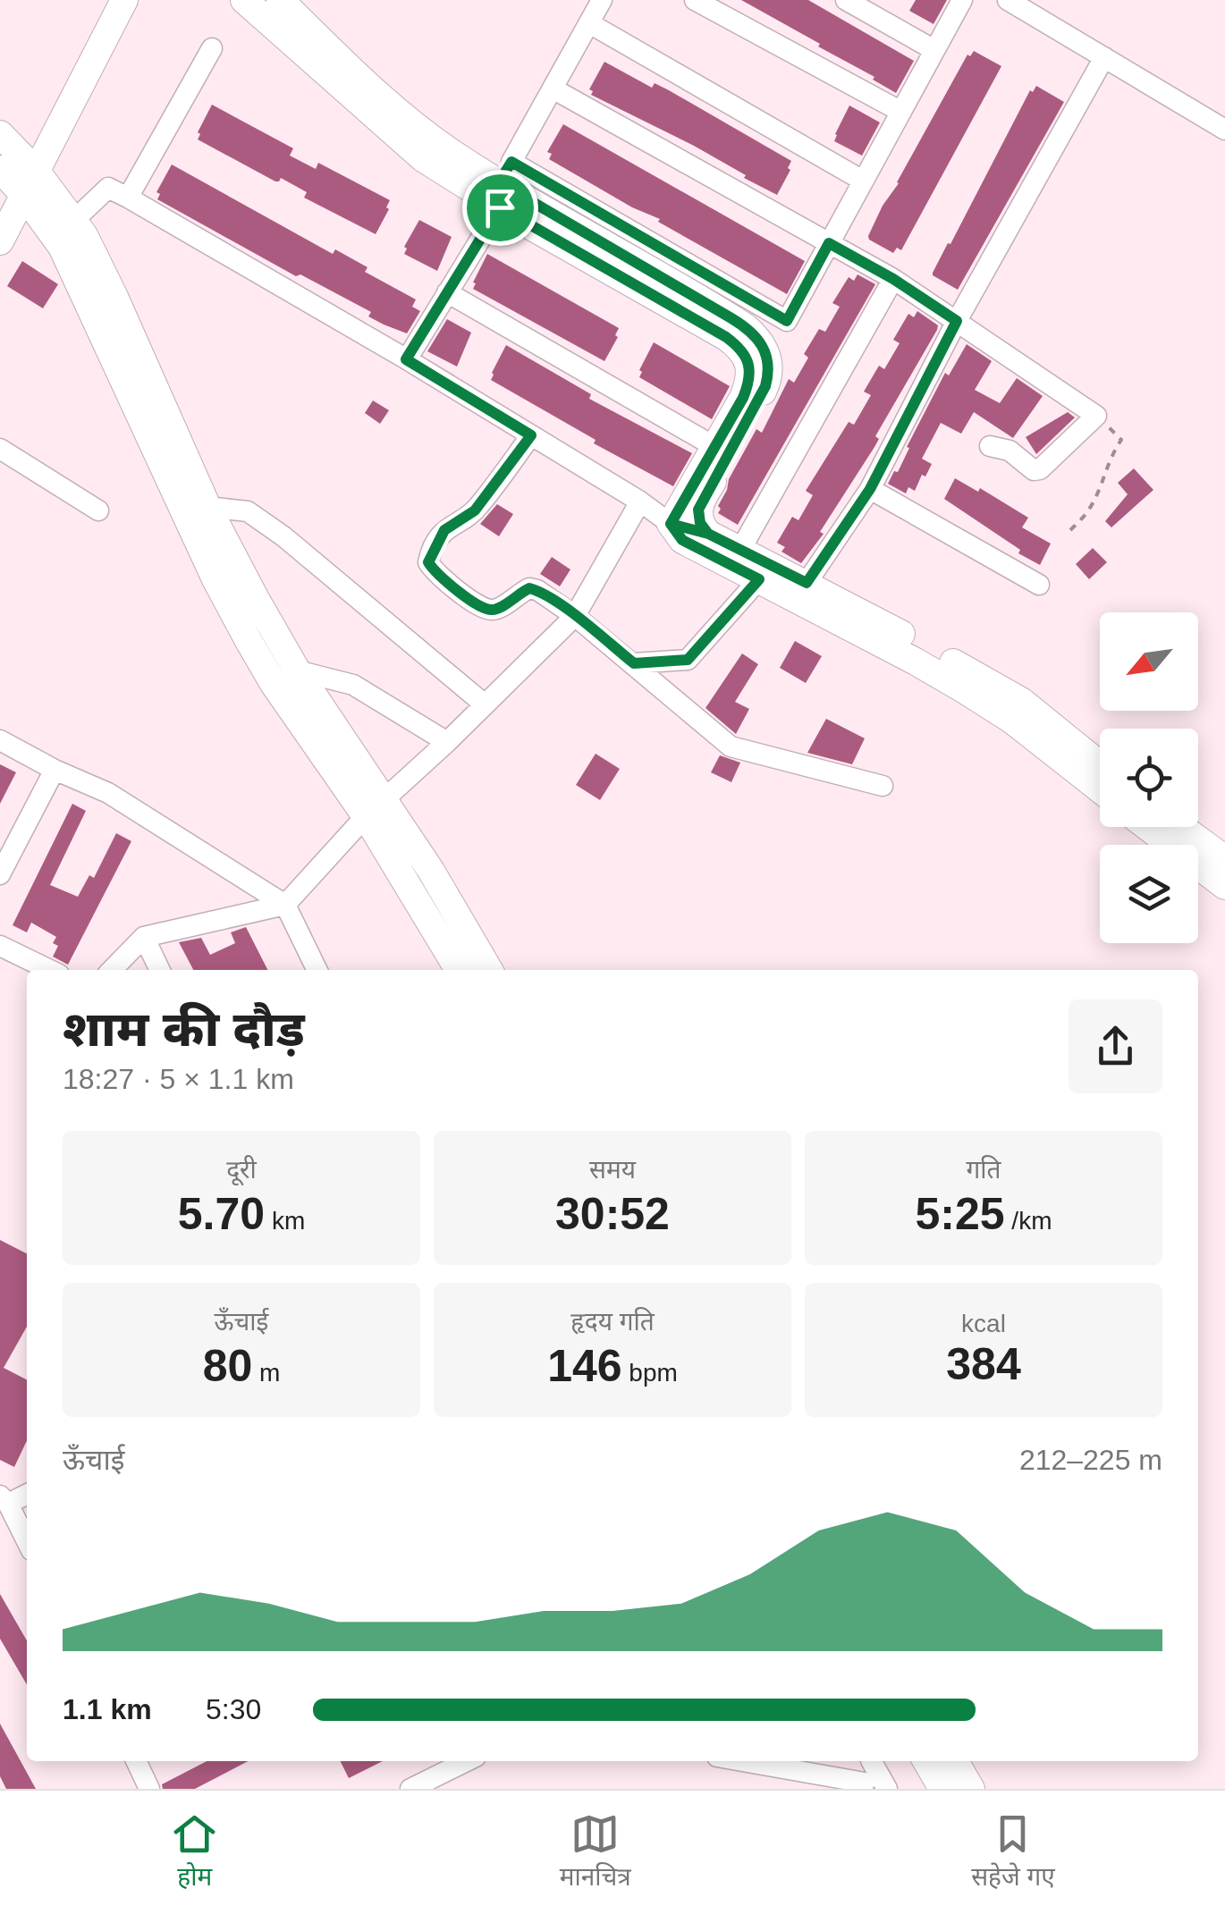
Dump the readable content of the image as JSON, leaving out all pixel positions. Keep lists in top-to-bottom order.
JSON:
{
  "north": "bottom left",
  "page": {
    "heading": ["शाम की दौड़", "18:27 · 5 × 1.1 km"],
    "stats": [
      ["दूरी", "5.70 km"],
      ["समय", "30:52"],
      ["गति", "5:25 /km"],
      ["ऊँचाई", "80 m"],
      ["हृदय गति", "146 bpm"],
      ["kcal", "384"]
    ],
    "chart": ["ऊँचाई", "212–225 m"],
    "list": [
      {
        "name": "1.1 km",
        "note": "5:30"
      }
    ],
    "tabs": ["होम", "मानचित्र", "सहेजे गए"]
  }
}
